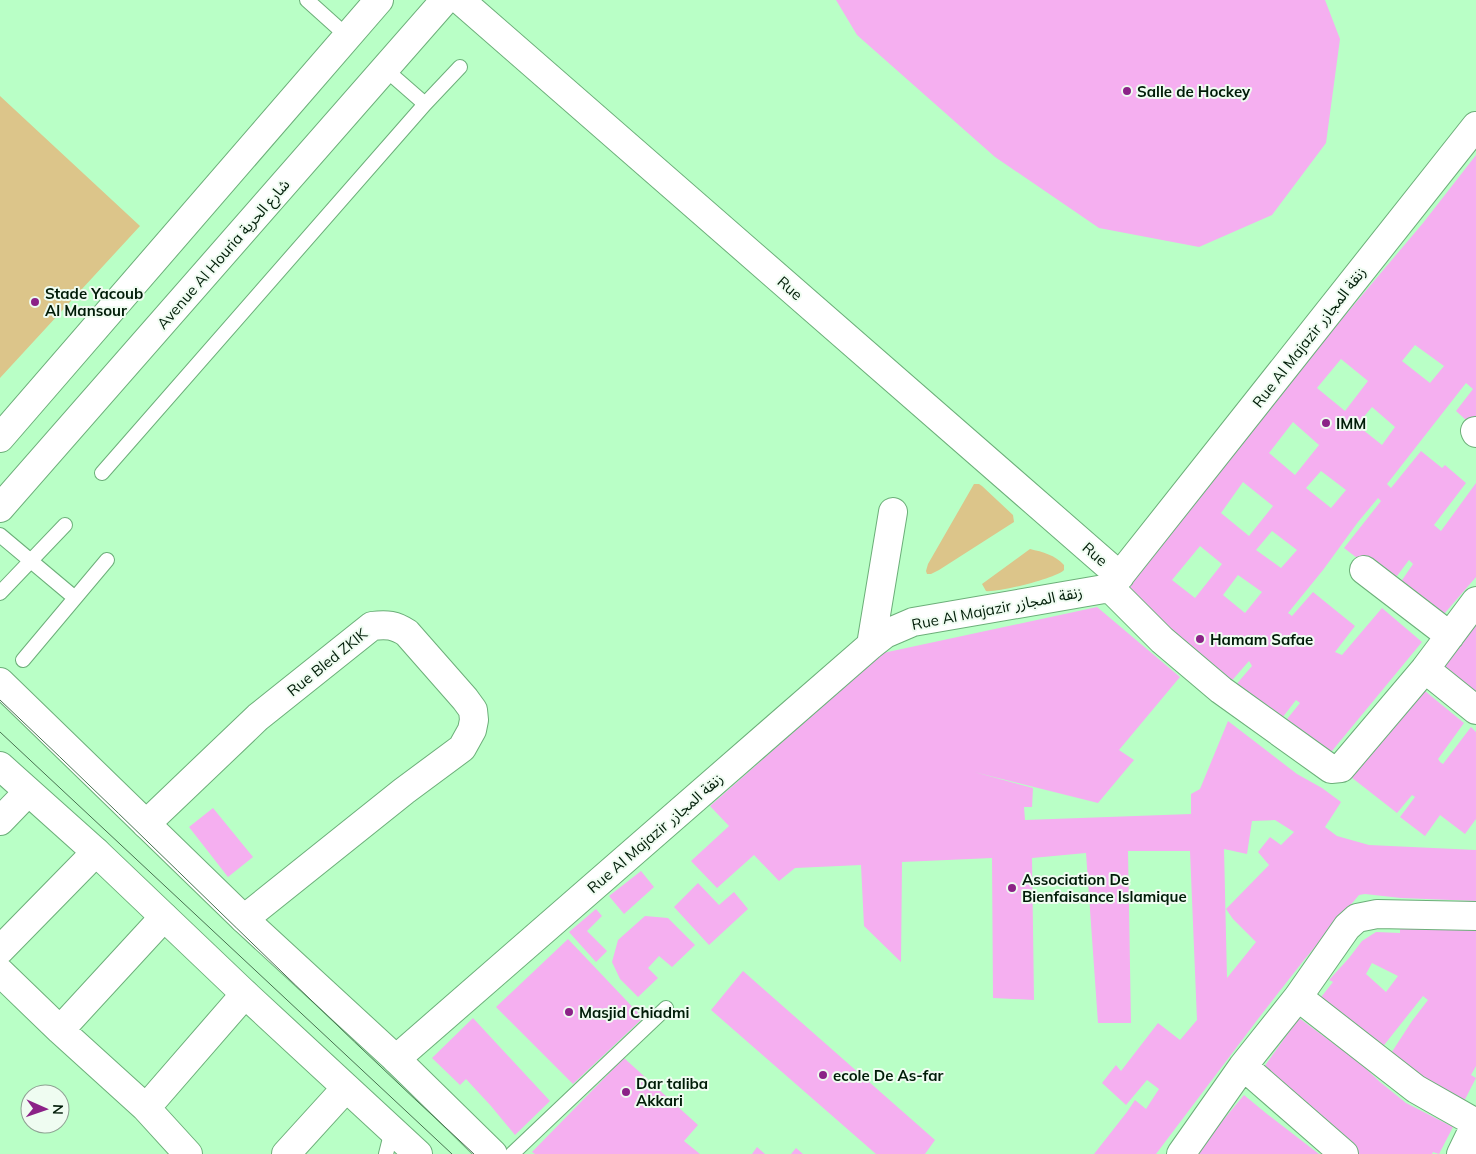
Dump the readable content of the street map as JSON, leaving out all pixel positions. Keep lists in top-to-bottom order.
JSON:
{
  "streets": {
    "street": [
      "Avenue Al Houria شارع الحرية",
      "Rue",
      "Rue Al Majazir زنقة المجازر",
      "Rue Bled ZKIK"
    ]
  },
  "crossings": [
    ["Rue", "Rue Al Majazir زنقة المجازر"]
  ],
  "places": [
    "Salle de Hockey",
    "Stade Yacoub Al Mansour",
    "IMM",
    "Hamam Safae",
    "Association De Bienfaisance Islamique",
    "Masjid Chiadmi",
    "ecole De As-far",
    "Dar taliba Akkari"
  ],
  "north": "right"
}
